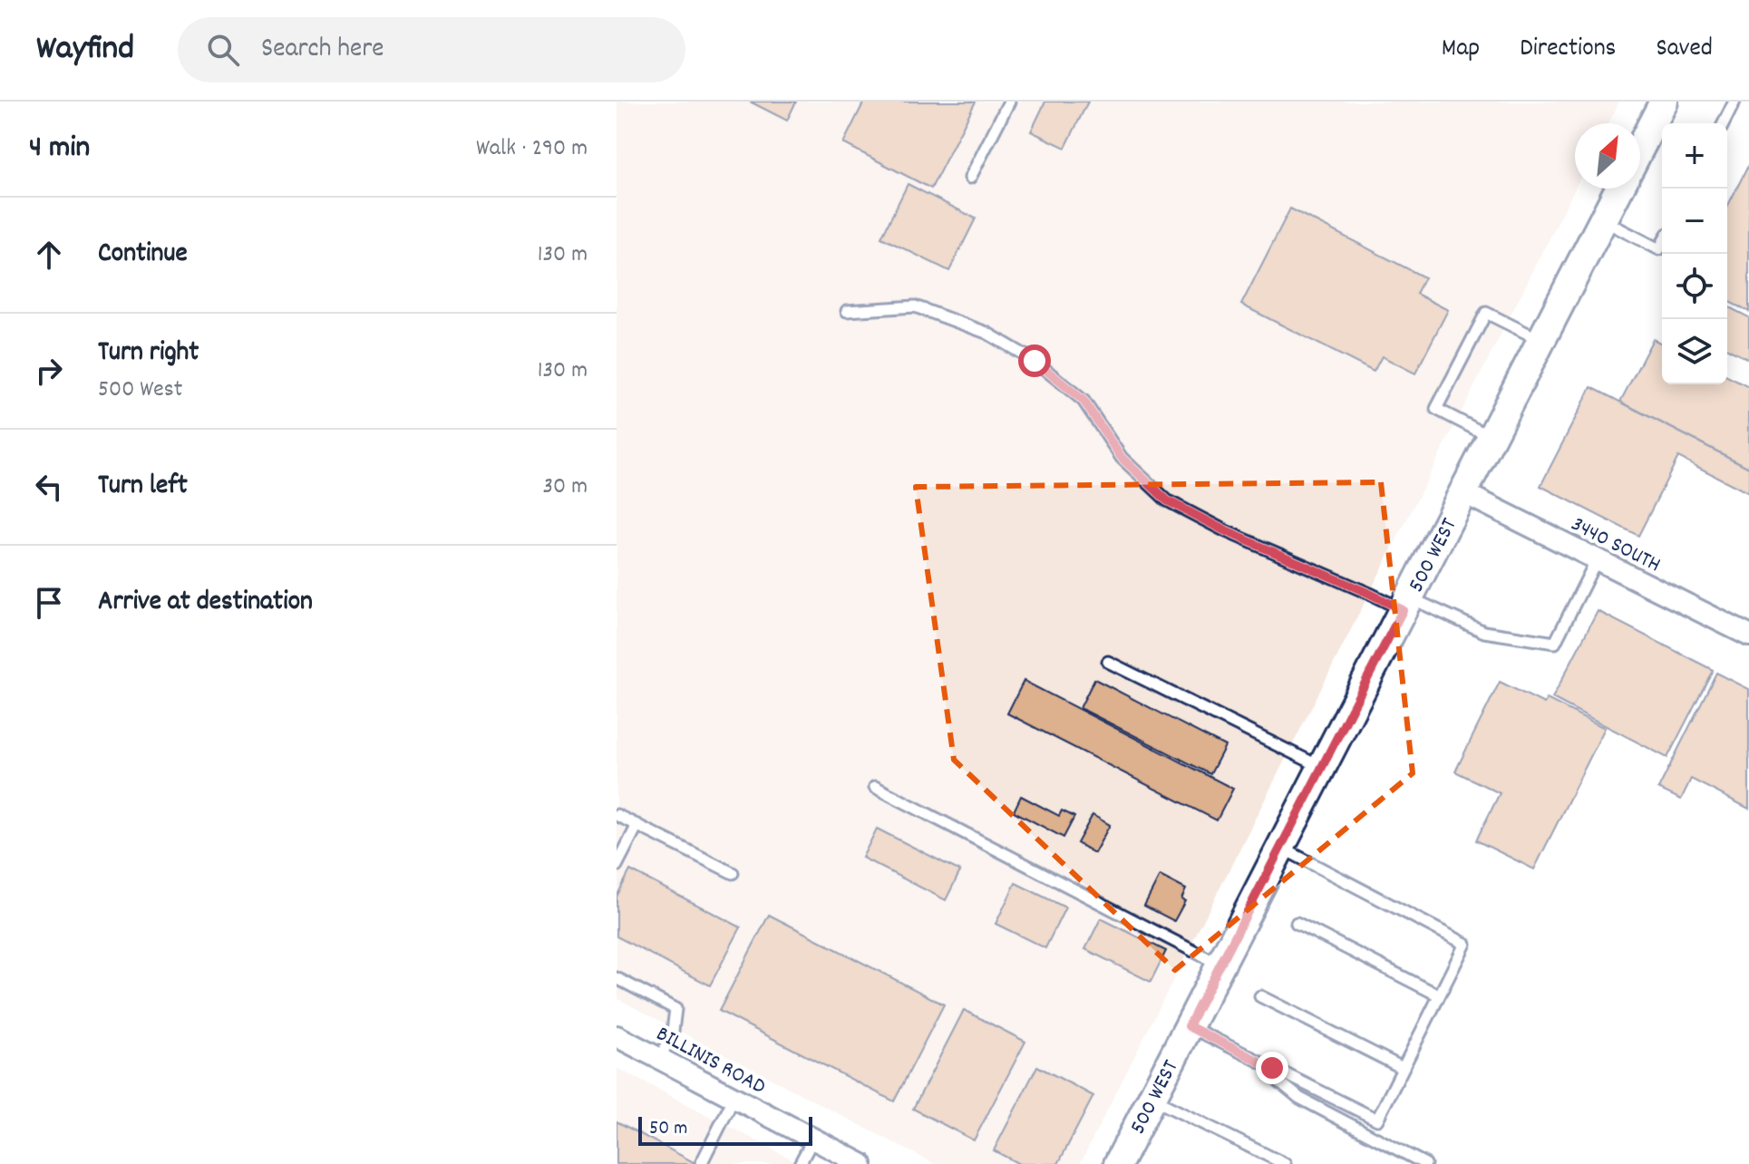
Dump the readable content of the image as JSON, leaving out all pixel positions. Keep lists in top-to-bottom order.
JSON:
{
  "streets": {
    "main road": ["500 WEST"],
    "street": ["3440 SOUTH", "BILLINIS ROAD"]
  },
  "crossings": [
    ["3440 SOUTH", "500 WEST"]
  ],
  "scale_bar": "50 m",
  "north": "top right",
  "page": {
    "header": "Wayfind",
    "search": "Search here",
    "nav": ["Map", "Directions", "Saved"],
    "heading": ["4 min", "Walk · 290 m"],
    "map_buttons": ["+", "−"],
    "list": [
      ["Continue", "130 m"],
      ["Turn right", "500 West", "130 m"],
      ["Turn left", "30 m"],
      "Arrive at destination"
    ],
    "scale": "50 m"
  }
}
